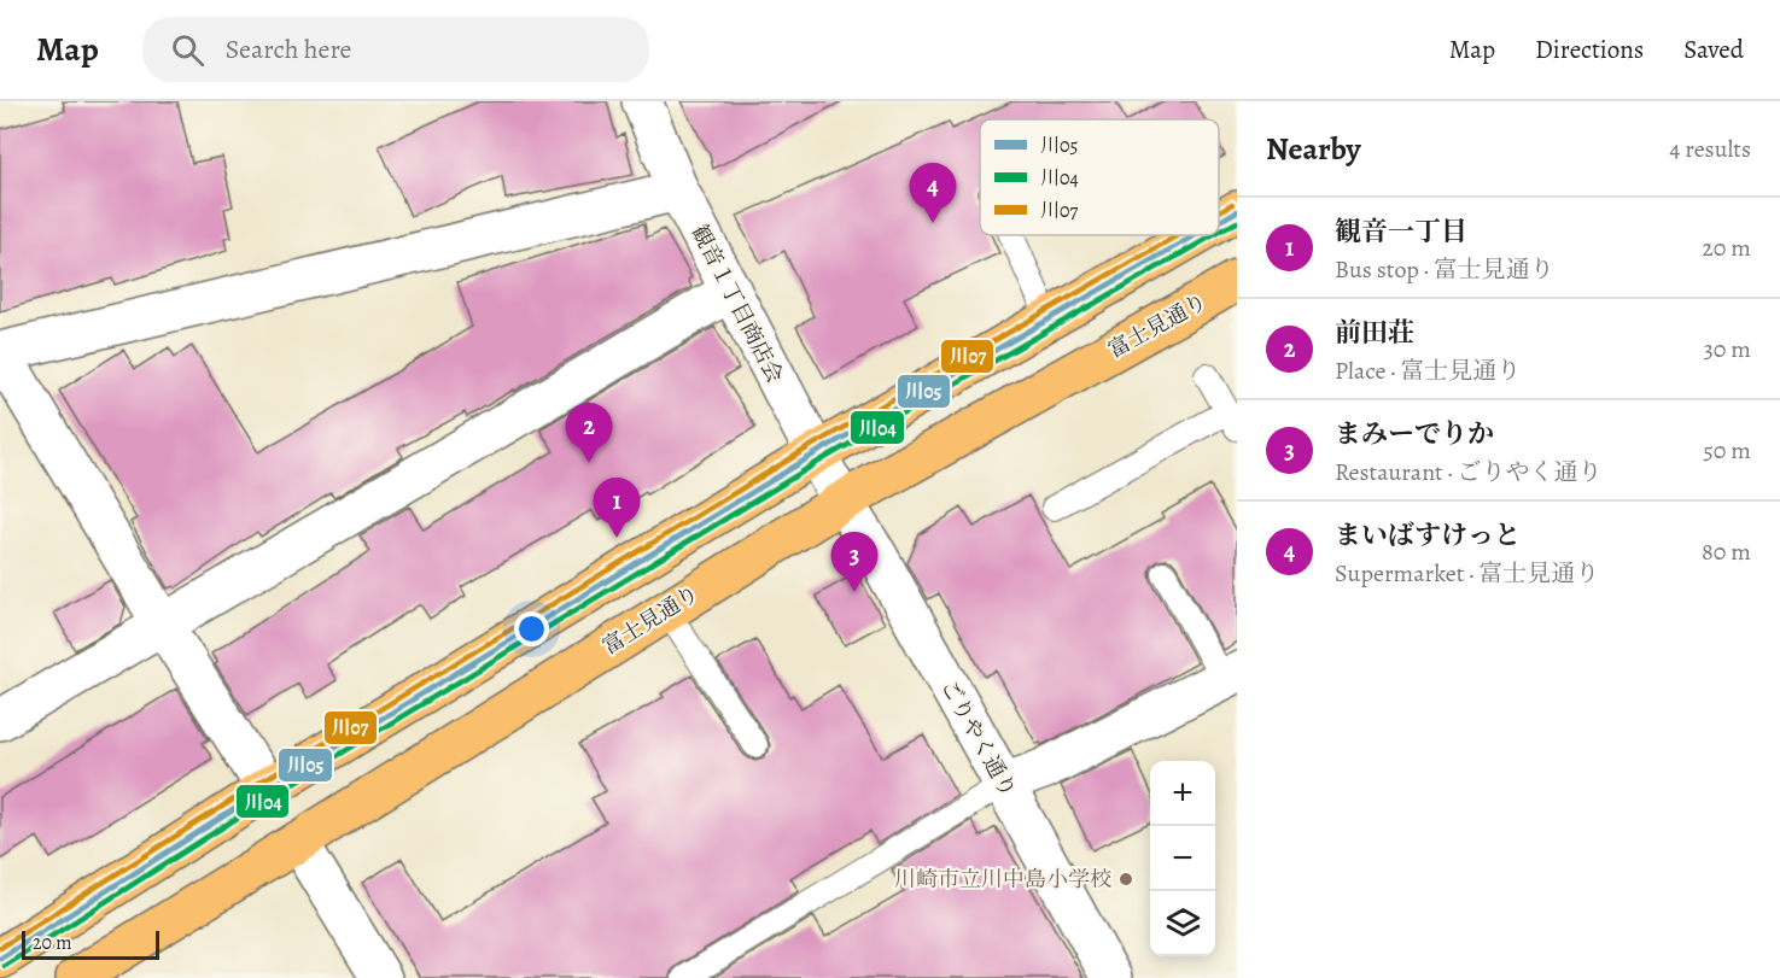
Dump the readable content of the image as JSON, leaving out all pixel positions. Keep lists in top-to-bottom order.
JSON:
{
  "streets": {
    "highway": ["富士見通り"],
    "street": ["観音１丁目商店会", "ごりやく通り"]
  },
  "crossings": [
    ["観音１丁目商店会", "富士見通り"],
    ["観音１丁目商店会", "ごりやく通り"],
    ["富士見通り", "ごりやく通り"]
  ],
  "places": ["川崎市立川中島小学校"],
  "lines": ["transit line 川07", "transit line 川05", "transit line 川04"],
  "legend": ["川05", "川04", "川07"],
  "scale_bar": "20 m",
  "page": {
    "header": "Map",
    "search": "Search here",
    "nav": ["Map", "Directions", "Saved"],
    "heading": ["Nearby", "4 results"],
    "pins": [
      "4",
      "2",
      "1",
      "3"
    ],
    "list": [
      {
        "mark": "1",
        "name": "観音一丁目",
        "note": "Bus stop · 富士見通り",
        "value": "20 m"
      },
      {
        "mark": "2",
        "name": "前田荘",
        "note": "Place · 富士見通り",
        "value": "30 m"
      },
      {
        "mark": "3",
        "name": "まみーでりか",
        "note": "Restaurant · ごりやく通り",
        "value": "50 m"
      },
      {
        "mark": "4",
        "name": "まいばすけっと",
        "note": "Supermarket · 富士見通り",
        "value": "80 m"
      }
    ],
    "map_buttons": ["+", "−"],
    "scale": "20 m"
  }
}
